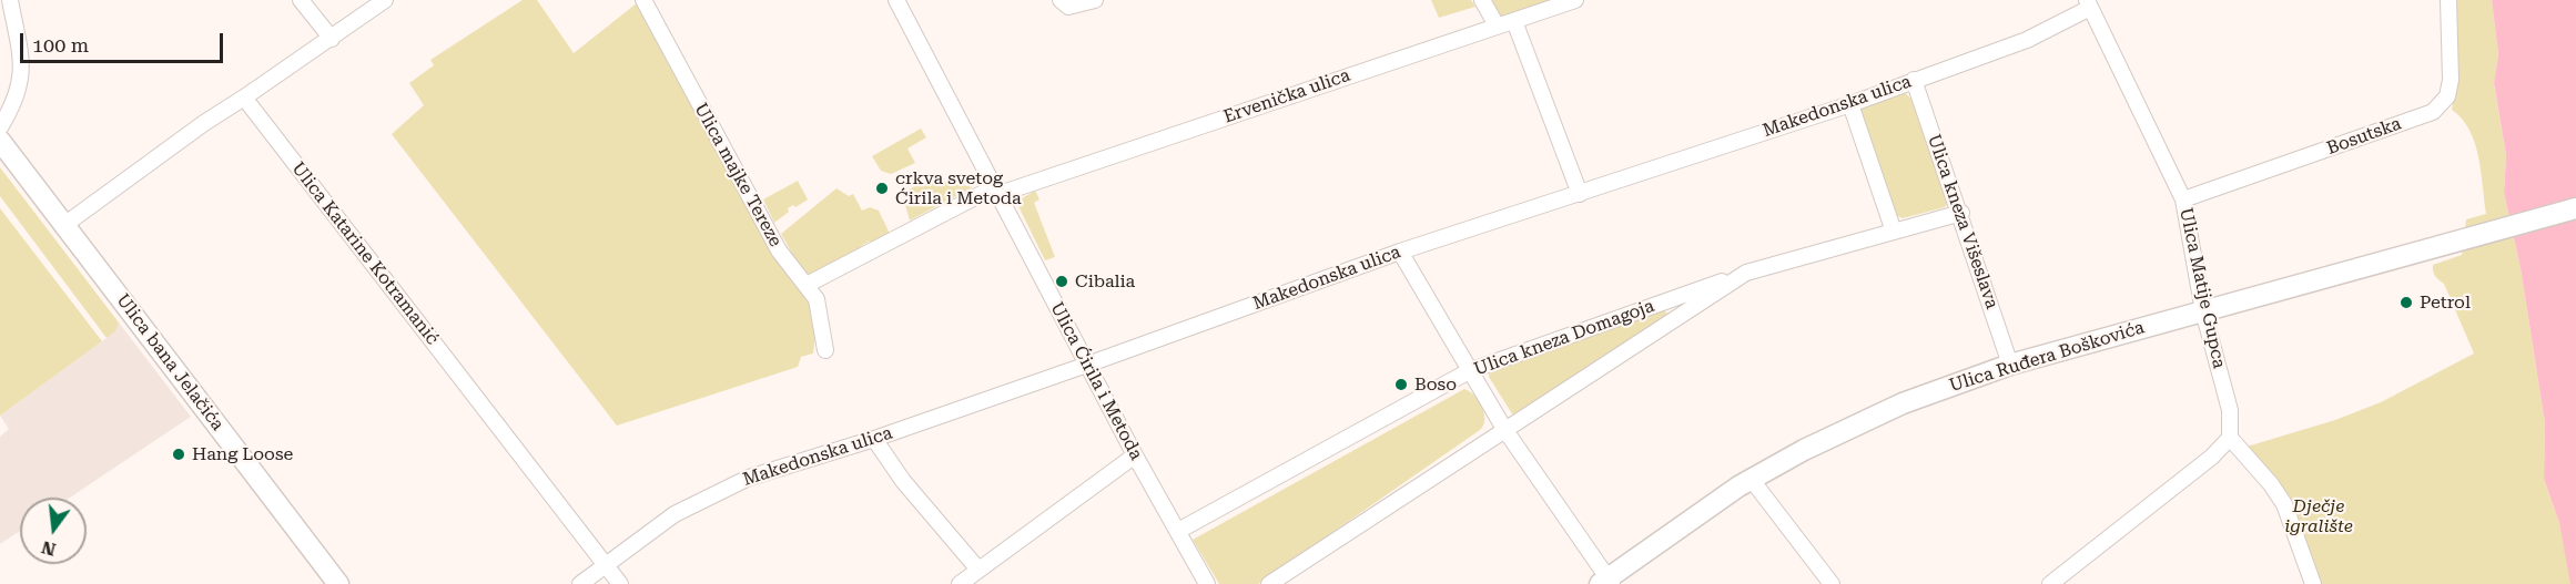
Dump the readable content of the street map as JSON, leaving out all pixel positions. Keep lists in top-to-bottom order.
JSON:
{
  "streets": {
    "main road": ["Ulica Ruđera Boškovića", "Ulica bana Jelačića"],
    "street": [
      "Ervenička ulica",
      "Makedonska ulica",
      "Bosutska",
      "Ulica majke Tereze",
      "Ulica kneza Višeslava",
      "Ulica Katarine Kotramanić",
      "Ulica Matije Gupca",
      "Ulica kneza Domagoja",
      "Ulica Ćirila i Metoda"
    ]
  },
  "crossings": [
    ["Ervenička ulica", "Ulica majke Tereze"],
    ["Ervenička ulica", "Ulica Ćirila i Metoda"],
    ["Makedonska ulica", "Ulica kneza Višeslava"],
    ["Makedonska ulica", "Ulica Katarine Kotramanić"],
    ["Makedonska ulica", "Ulica Matije Gupca"],
    ["Makedonska ulica", "Ulica Ćirila i Metoda"],
    ["Bosutska", "Ulica Matije Gupca"],
    ["Ulica kneza Višeslava", "Ulica kneza Domagoja"],
    ["Ulica kneza Višeslava", "Ulica Ruđera Boškovića"],
    ["Ulica Matije Gupca", "Ulica Ruđera Boškovića"],
    ["Ulica kneza Domagoja", "Ulica Ćirila i Metoda"]
  ],
  "parks": ["Dječje igralište"],
  "places": [
    "crkva svetog Ćirila i Metoda",
    "Cibalia",
    "Petrol",
    "Boso",
    "Hang Loose"
  ],
  "scale_bar": "100 m",
  "north": "bottom"
}
